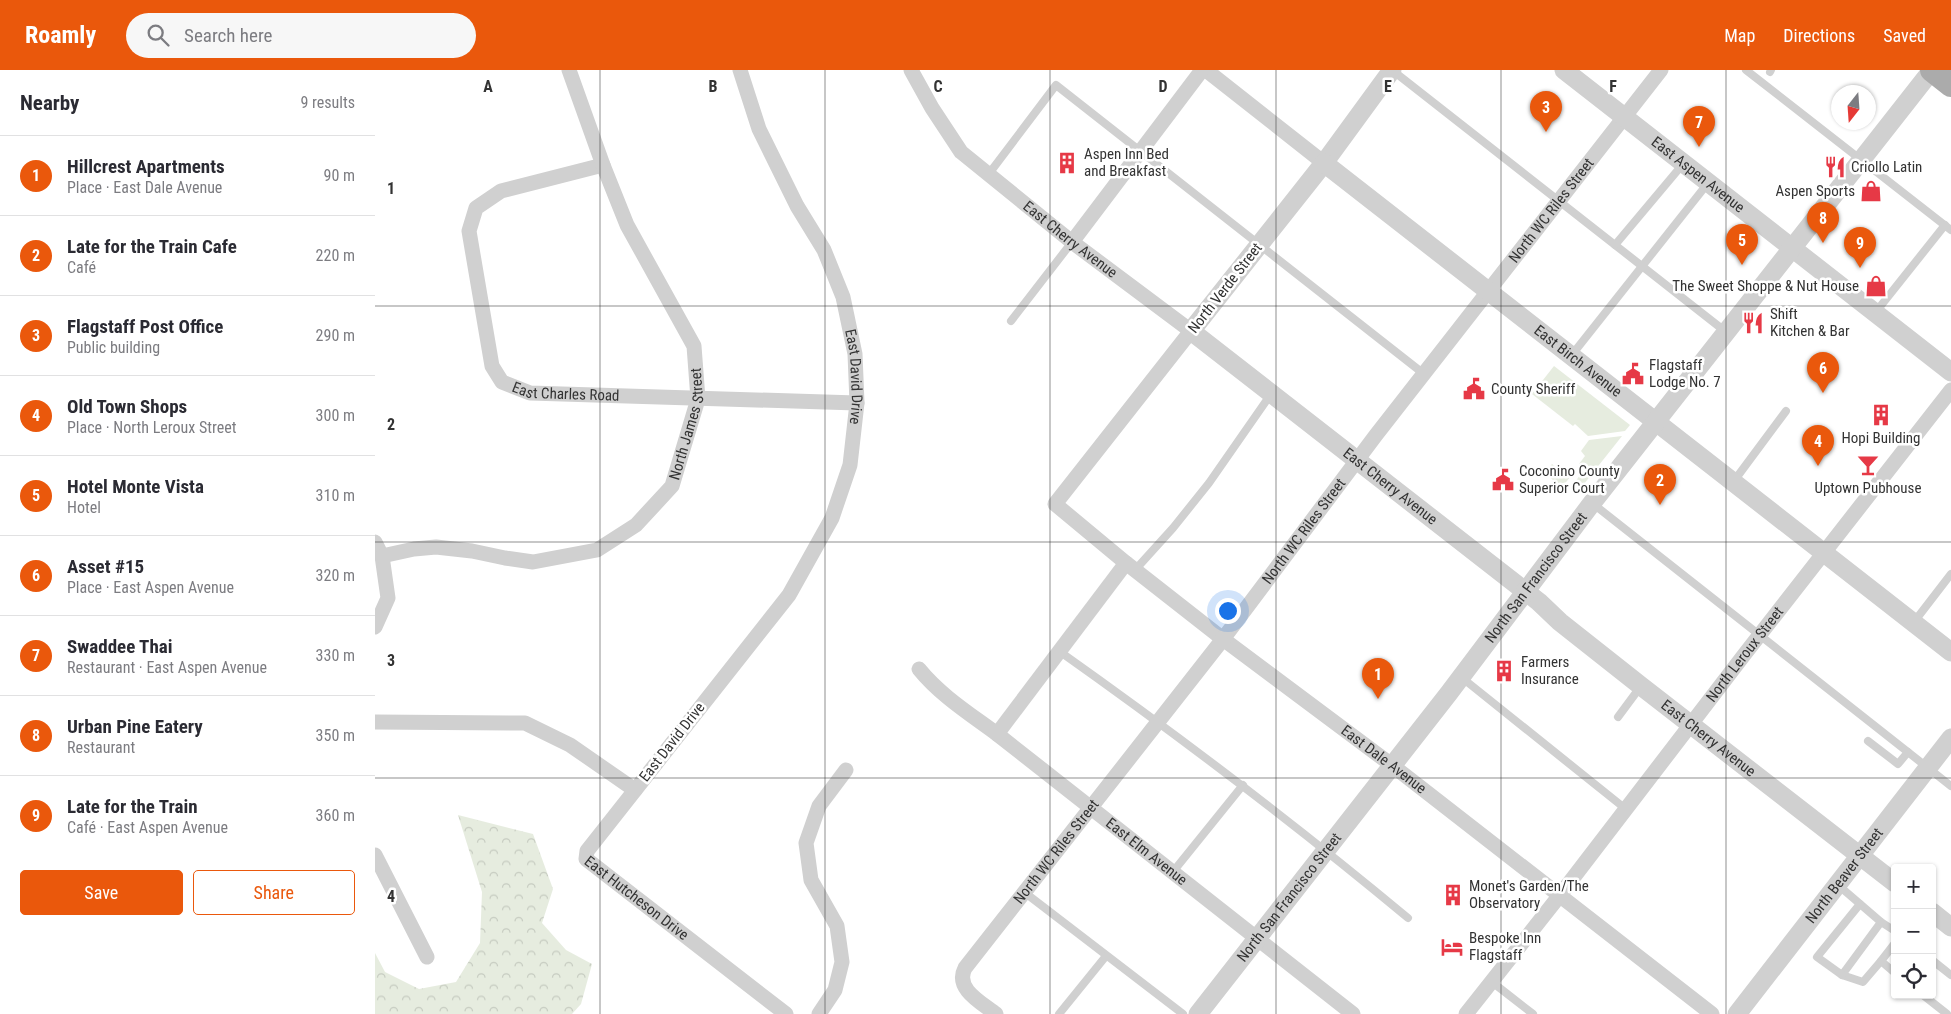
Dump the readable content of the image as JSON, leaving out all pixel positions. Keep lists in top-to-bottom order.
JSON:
{
  "streets": {
    "street": [
      "East Aspen Avenue",
      "North WC Riles Street",
      "East Cherry Avenue",
      "North Verde Street",
      "East Birch Avenue",
      "East David Drive",
      "East Charles Road",
      "North James Street",
      "North San Francisco Street",
      "North Leroux Street",
      "East Dale Avenue",
      "East Elm Avenue",
      "North Beaver Street",
      "East Hutcheson Drive"
    ]
  },
  "crossings": [
    ["East Aspen Avenue", "North WC Riles Street"],
    ["East Aspen Avenue", "North San Francisco Street"],
    ["North WC Riles Street", "East Cherry Avenue"],
    ["North WC Riles Street", "East Birch Avenue"],
    ["North WC Riles Street", "East Dale Avenue"],
    ["North WC Riles Street", "East Elm Avenue"],
    ["East Cherry Avenue", "North Verde Street"],
    ["East Cherry Avenue", "North San Francisco Street"],
    ["East Cherry Avenue", "North Leroux Street"],
    ["East Cherry Avenue", "North Beaver Street"],
    ["North Verde Street", "East Birch Avenue"],
    ["North Verde Street", "East Dale Avenue"],
    ["East Birch Avenue", "North San Francisco Street"],
    ["East Birch Avenue", "North Leroux Street"],
    ["East David Drive", "East Charles Road"],
    ["East David Drive", "East Hutcheson Drive"],
    ["East Charles Road", "North James Street"],
    ["North San Francisco Street", "East Dale Avenue"],
    ["North San Francisco Street", "East Elm Avenue"],
    ["North Leroux Street", "East Dale Avenue"]
  ],
  "places": {
    "building": [
      "Aspen Inn Bed and Breakfast",
      "Hopi Building",
      "Farmers Insurance",
      "Monet's Garden/The Observatory"
    ],
    "restaurant": ["Criollo Latin", "Shift Kitchen & Bar"],
    "shop": ["Aspen Sports", "The Sweet Shoppe & Nut House"],
    "public building": ["Flagstaff Lodge No. 7", "County Sheriff", "Coconino County Superior Court"],
    "bar": ["Uptown Pubhouse"],
    "hotel": ["Bespoke Inn Flagstaff"]
  },
  "north": "bottom",
  "page": {
    "header": "Roamly",
    "search": "Search here",
    "nav": ["Map", "Directions", "Saved"],
    "heading": ["Nearby", "9 results"],
    "pins": [
      "3",
      "7",
      "8",
      "5",
      "9",
      "6",
      "4",
      "2",
      "1"
    ],
    "list": [
      {
        "mark": "1",
        "name": "Hillcrest Apartments",
        "note": "Place · East Dale Avenue",
        "value": "90 m"
      },
      {
        "mark": "2",
        "name": "Late for the Train Cafe",
        "note": "Café",
        "value": "220 m"
      },
      {
        "mark": "3",
        "name": "Flagstaff Post Office",
        "note": "Public building",
        "value": "290 m"
      },
      {
        "mark": "4",
        "name": "Old Town Shops",
        "note": "Place · North Leroux Street",
        "value": "300 m"
      },
      {
        "mark": "5",
        "name": "Hotel Monte Vista",
        "note": "Hotel",
        "value": "310 m"
      },
      {
        "mark": "6",
        "name": "Asset #15",
        "note": "Place · East Aspen Avenue",
        "value": "320 m"
      },
      {
        "mark": "7",
        "name": "Swaddee Thai",
        "note": "Restaurant · East Aspen Avenue",
        "value": "330 m"
      },
      {
        "mark": "8",
        "name": "Urban Pine Eatery",
        "note": "Restaurant",
        "value": "350 m"
      },
      {
        "mark": "9",
        "name": "Late for the Train",
        "note": "Café · East Aspen Avenue",
        "value": "360 m"
      }
    ],
    "buttons": ["Save", "Share"],
    "map_buttons": ["+", "−"]
  },
  "grid": {
    "columns": [
      "A",
      "B",
      "C",
      "D",
      "E",
      "F"
    ],
    "rows": [
      "1",
      "2",
      "3",
      "4"
    ]
  }
}
